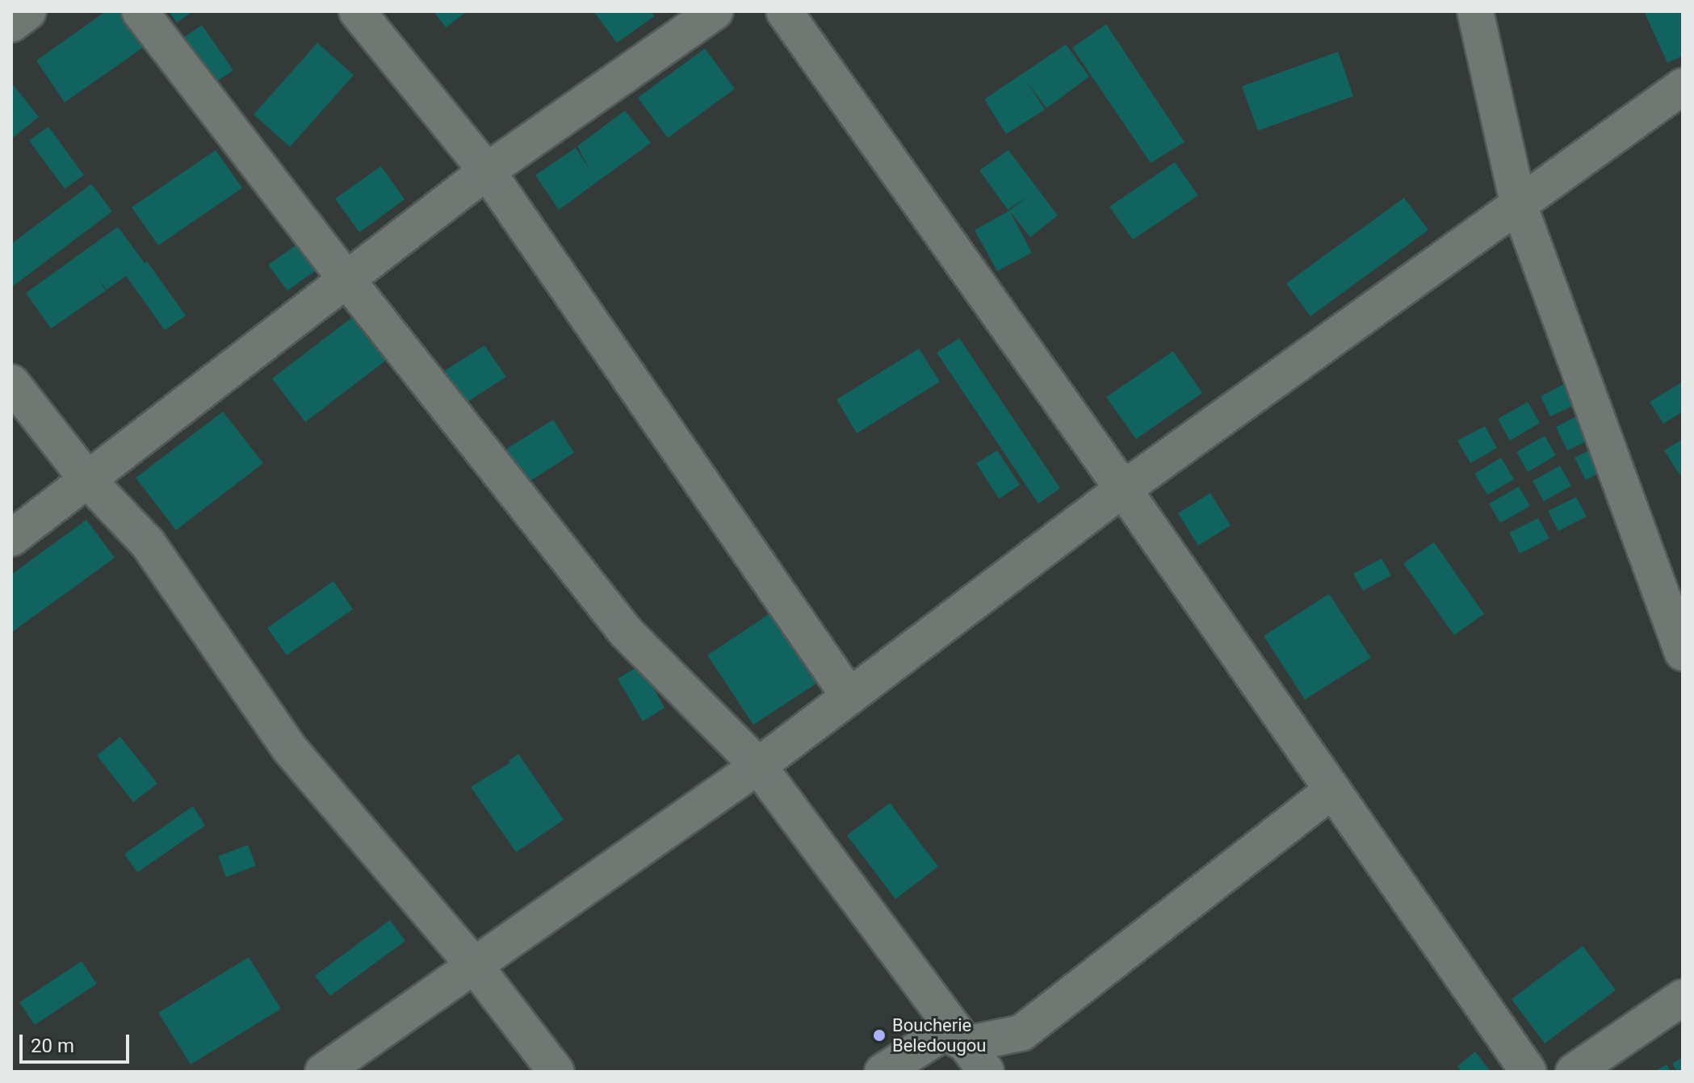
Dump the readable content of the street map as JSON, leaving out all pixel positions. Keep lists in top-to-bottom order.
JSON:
{
  "places": ["Boucherie Beledougou"],
  "scale_bar": "20 m"
}
